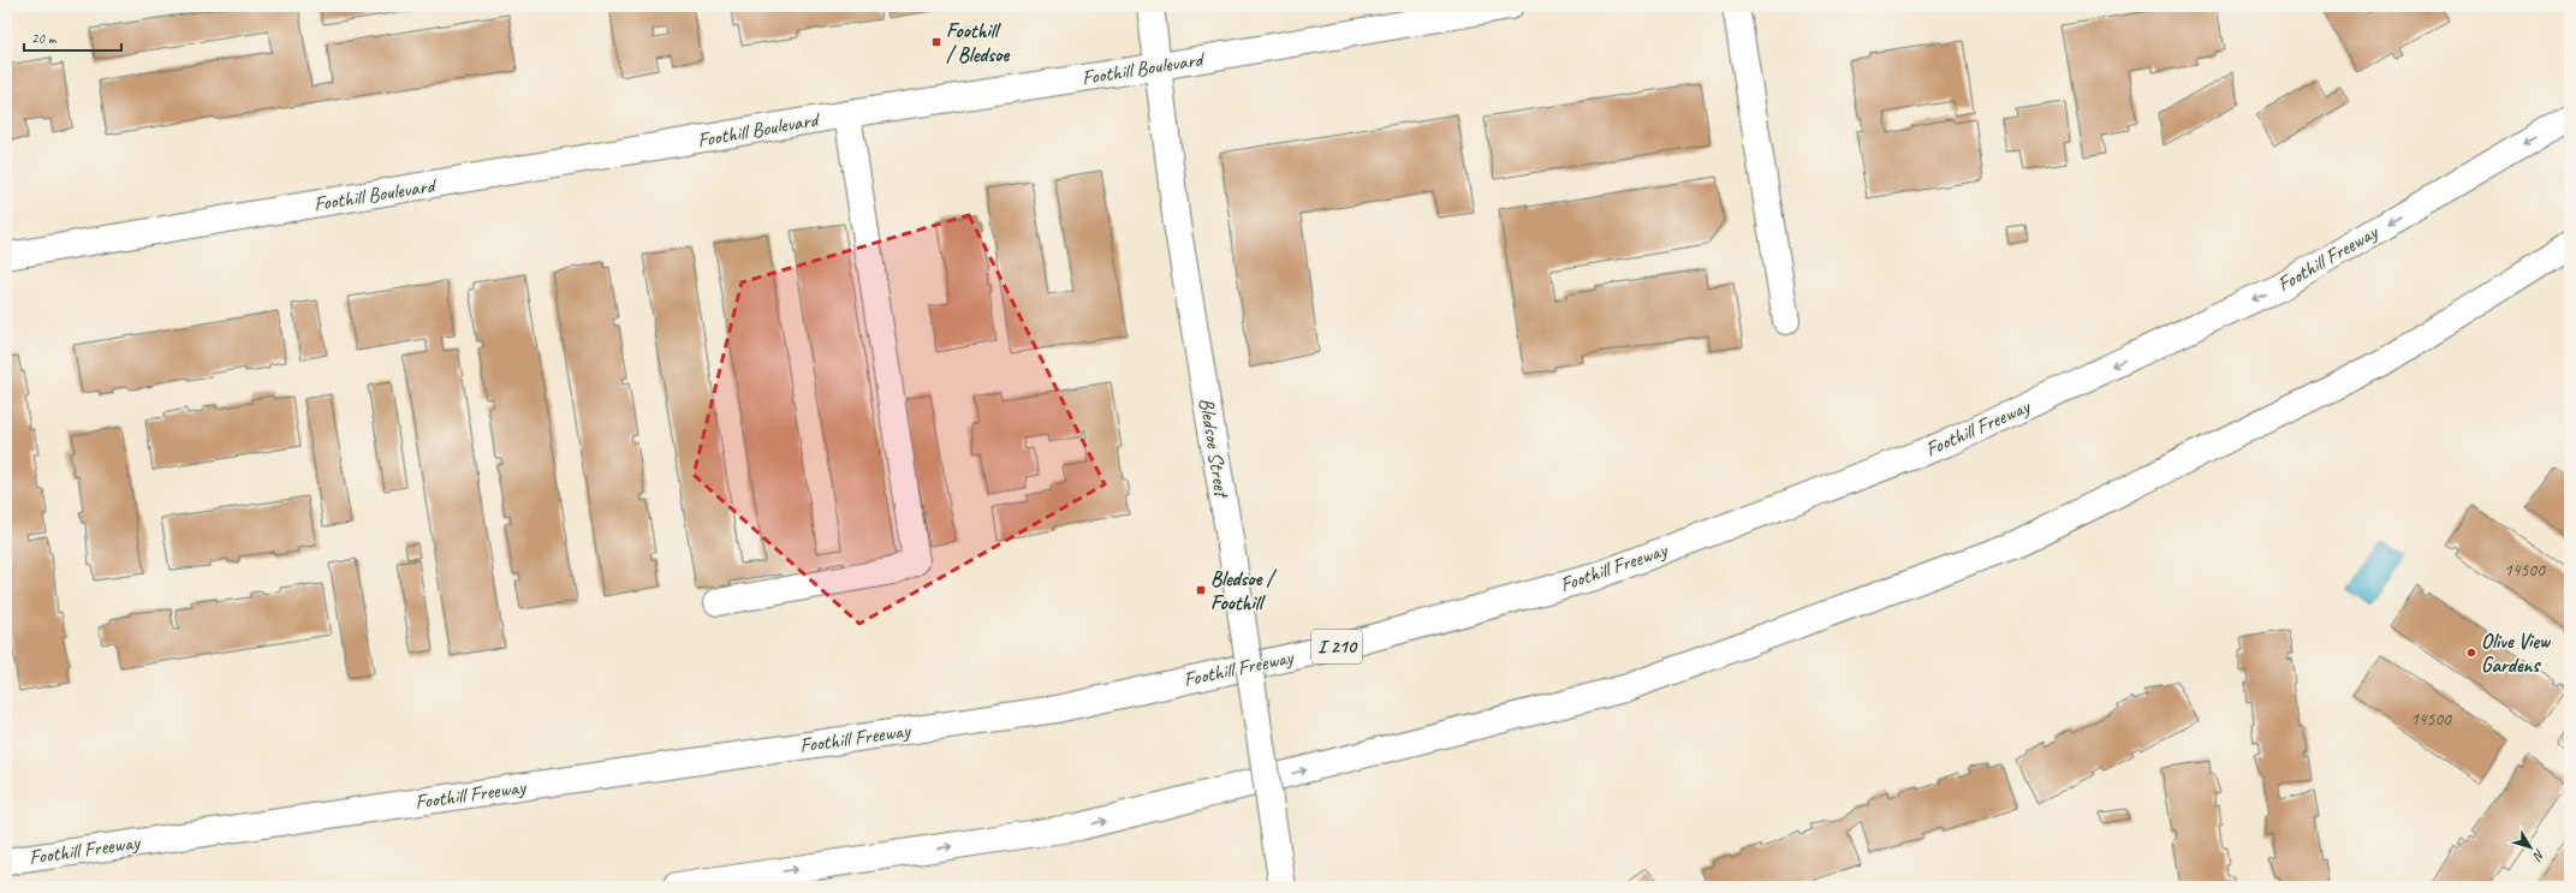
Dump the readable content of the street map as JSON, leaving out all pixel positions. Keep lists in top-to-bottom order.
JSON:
{
  "streets": {
    "main road": [
      "Foothill Boulevard",
      "Foothill Freeway",
      "Bledsoe Street",
      "I 210"
    ]
  },
  "crossings": [
    ["Foothill Boulevard", "Bledsoe Street"]
  ],
  "places": {
    "transit": ["Foothill / Bledsoe", "Bledsoe / Foothill"],
    "other": ["Olive View Gardens"]
  },
  "house_numbers": ["14500", "14500"],
  "scale_bar": "20 m",
  "north": "bottom right"
}
